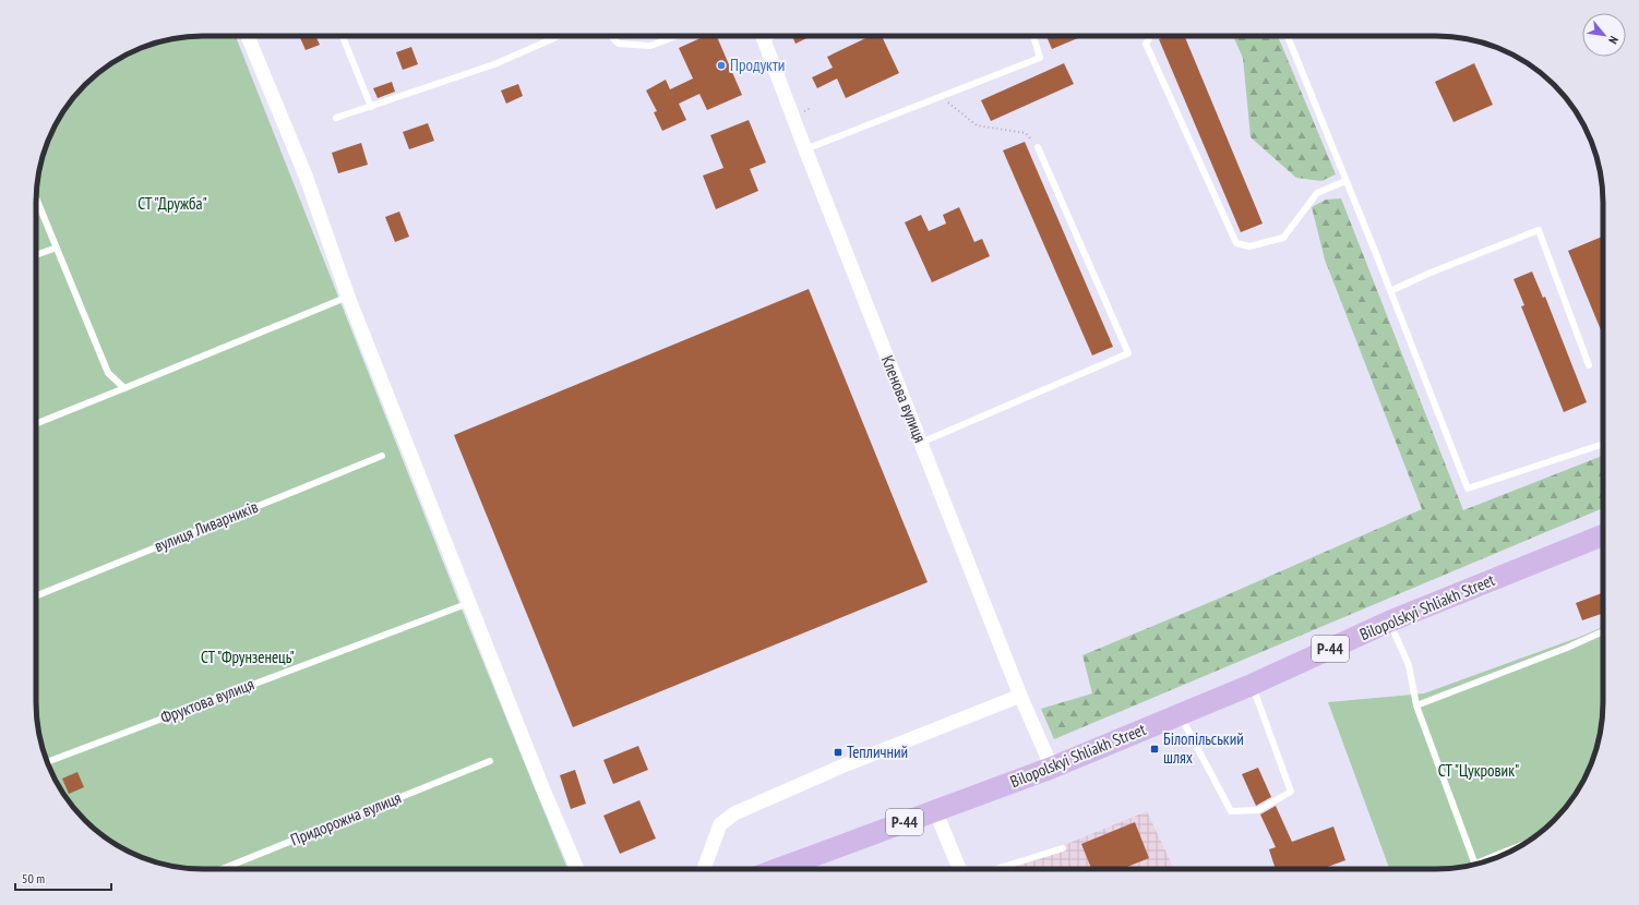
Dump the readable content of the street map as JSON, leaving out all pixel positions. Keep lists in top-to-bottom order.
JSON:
{
  "streets": {
    "main road": ["Bilopolskyi Shliakh Street", "Р-44"],
    "street": ["Кленова вулиця"],
    "lane": ["вулиця Ливарників", "Фруктова вулиця", "Придорожна вулиця"]
  },
  "crossings": [
    ["Кленова вулиця", "Bilopolskyi Shliakh Street"]
  ],
  "parks": ["СТ \"Дружба\"", "СТ \"Фрунзенець\"", "СТ \"Цукровик\""],
  "places": {
    "other": ["Продукти"],
    "transit": ["Білопільський шлях", "Тепличний"]
  },
  "scale_bar": "50 m",
  "north": "bottom right"
}
